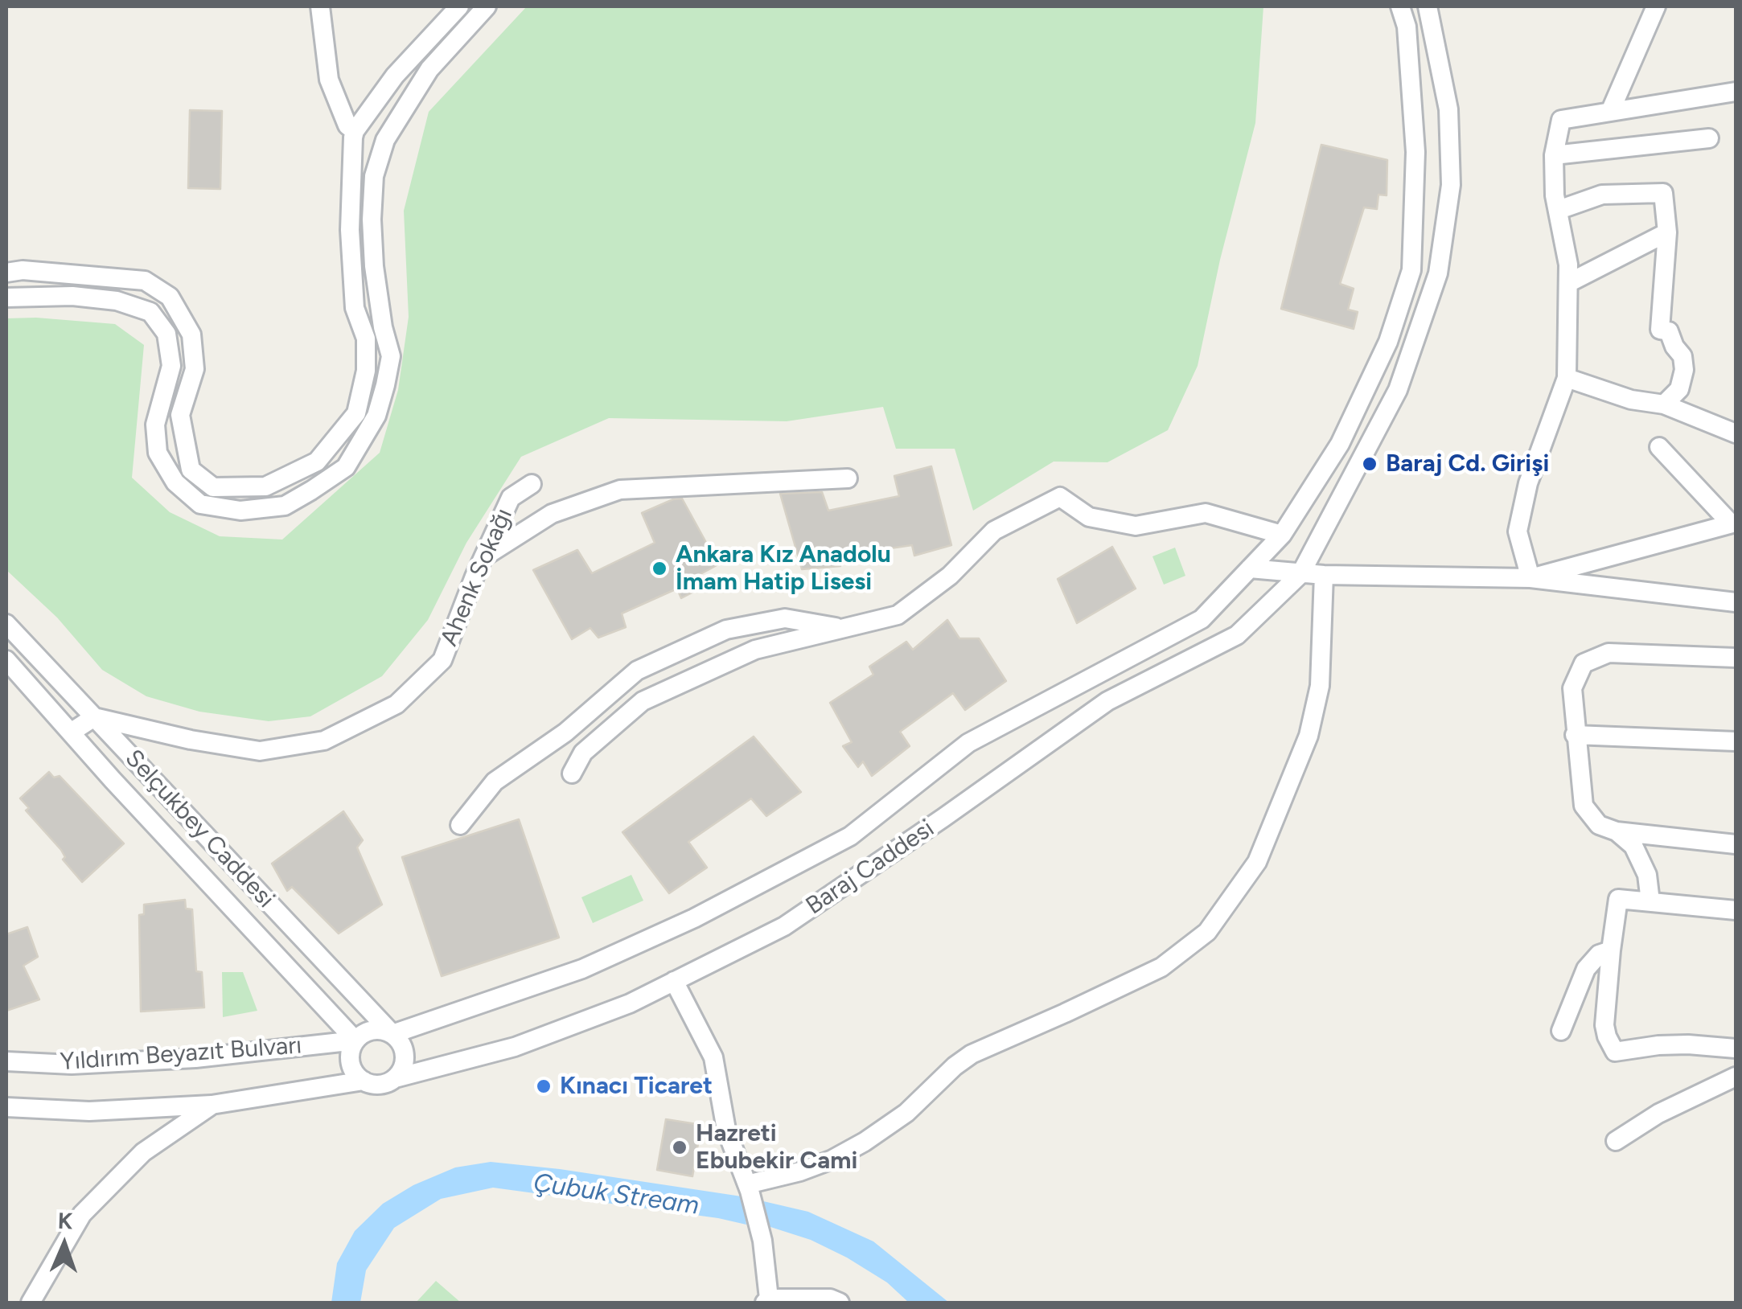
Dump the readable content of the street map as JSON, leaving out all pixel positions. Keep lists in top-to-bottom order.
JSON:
{
  "streets": {
    "street": [
      "Ahenk Sokağı",
      "Selçukbey Caddesi",
      "Baraj Caddesi",
      "Yıldırım Beyazıt Bulvarı"
    ]
  },
  "crossings": [
    ["Ahenk Sokağı", "Selçukbey Caddesi"],
    ["Selçukbey Caddesi", "Baraj Caddesi"],
    ["Selçukbey Caddesi", "Yıldırım Beyazıt Bulvarı"],
    ["Baraj Caddesi", "Yıldırım Beyazıt Bulvarı"]
  ],
  "water": ["Çubuk Stream"],
  "places": [
    "Baraj Cd. Girişi",
    "Ankara Kız Anadolu İmam Hatip Lisesi",
    "Kınacı Ticaret",
    "Hazreti Ebubekir Cami"
  ],
  "north": "top"
}
